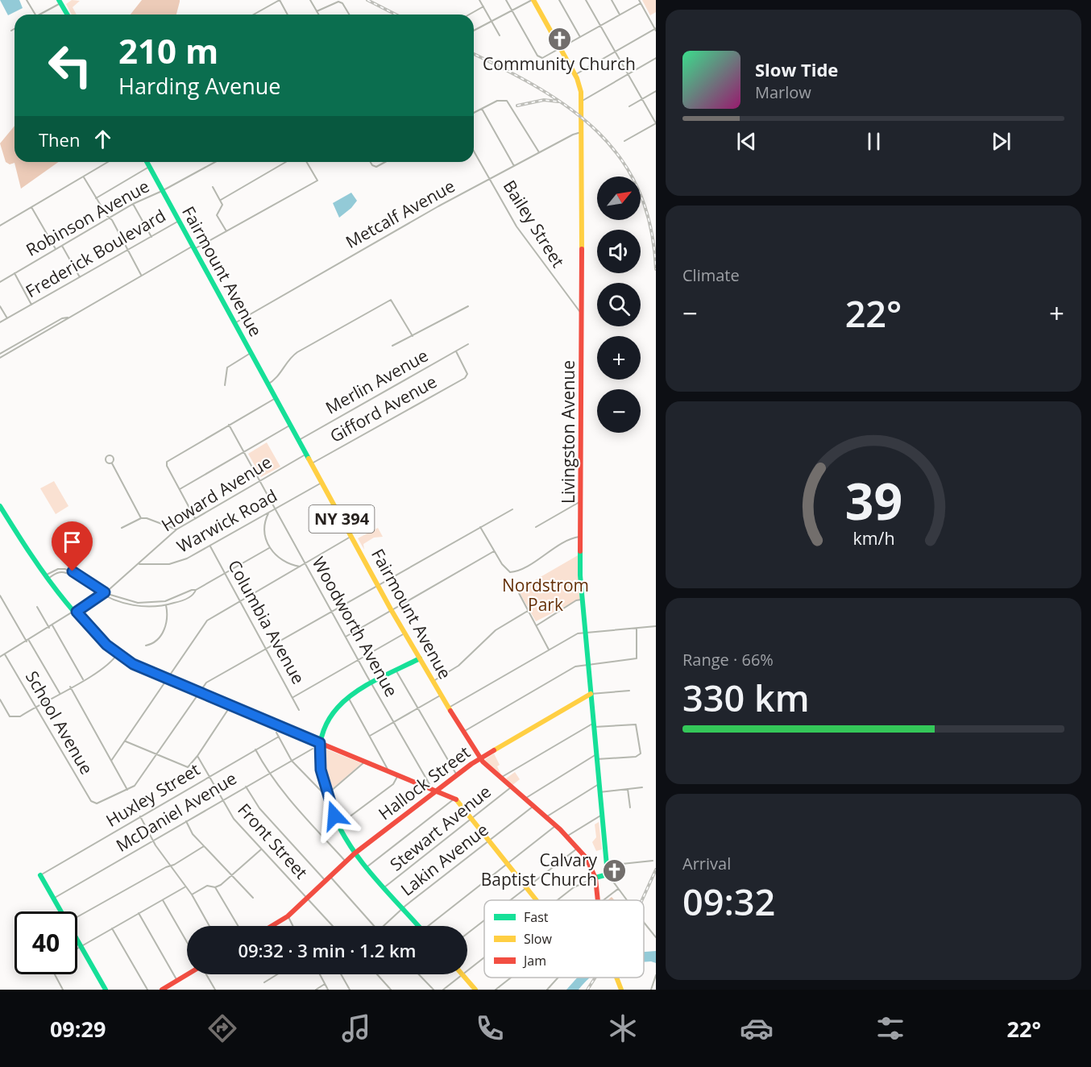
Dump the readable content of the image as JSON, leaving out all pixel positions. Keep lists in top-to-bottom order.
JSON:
{
  "streets": {
    "street": [
      "Metcalf Avenue",
      "Robinson Avenue",
      "Bailey Street",
      "Frederick Boulevard",
      "Fairmount Avenue",
      "Merlin Avenue",
      "Gifford Avenue",
      "Livingston Avenue",
      "Howard Avenue",
      "NY 394",
      "Warwick Road",
      "Columbia Avenue",
      "Woodworth Avenue",
      "School Avenue",
      "Hallock Street",
      "Huxley Street",
      "McDaniel Avenue",
      "Stewart Avenue",
      "Front Street",
      "Lakin Avenue"
    ]
  },
  "crossings": [
    ["Metcalf Avenue", "Bailey Street"],
    ["Metcalf Avenue", "Fairmount Avenue"],
    ["Metcalf Avenue", "Livingston Avenue"],
    ["Robinson Avenue", "Fairmount Avenue"],
    ["Bailey Street", "Livingston Avenue"],
    ["Frederick Boulevard", "Fairmount Avenue"],
    ["Fairmount Avenue", "Merlin Avenue"],
    ["Fairmount Avenue", "Gifford Avenue"],
    ["Fairmount Avenue", "Howard Avenue"],
    ["Fairmount Avenue", "NY 394"],
    ["Fairmount Avenue", "Warwick Road"],
    ["Fairmount Avenue", "Hallock Street"],
    ["Fairmount Avenue", "Stewart Avenue"],
    ["Fairmount Avenue", "Lakin Avenue"],
    ["Merlin Avenue", "Gifford Avenue"],
    ["Livingston Avenue", "Hallock Street"],
    ["Howard Avenue", "Warwick Road"],
    ["Howard Avenue", "Woodworth Avenue"],
    ["Howard Avenue", "School Avenue"],
    ["Warwick Road", "Columbia Avenue"],
    ["Warwick Road", "Woodworth Avenue"],
    ["Woodworth Avenue", "Hallock Street"],
    ["Hallock Street", "Front Street"],
    ["Huxley Street", "Front Street"],
    ["McDaniel Avenue", "Front Street"]
  ],
  "parks": ["Nordstrom Park"],
  "places": {
    "church": ["Community Church", "Calvary Baptist Church"]
  },
  "legend": ["Fast", "Slow", "Jam"],
  "north": "top right",
  "page": {
    "turn": ["210 m", "Harding Avenue"],
    "song": ["Slow Tide", "Marlow"],
    "then": "Then",
    "map_buttons": ["+", "−"],
    "tile": [
      "Climate",
      ["Range · 66%", "330 km"],
      ["Arrival", "09:32"]
    ],
    "heat": ["−", "22°", "+"],
    "limit": "40",
    "trip": "09:32 · 3 min · 1.2 km",
    "tabs": ["09:29", "22°"],
    "gauge": ["39", "km/h"]
  }
}
